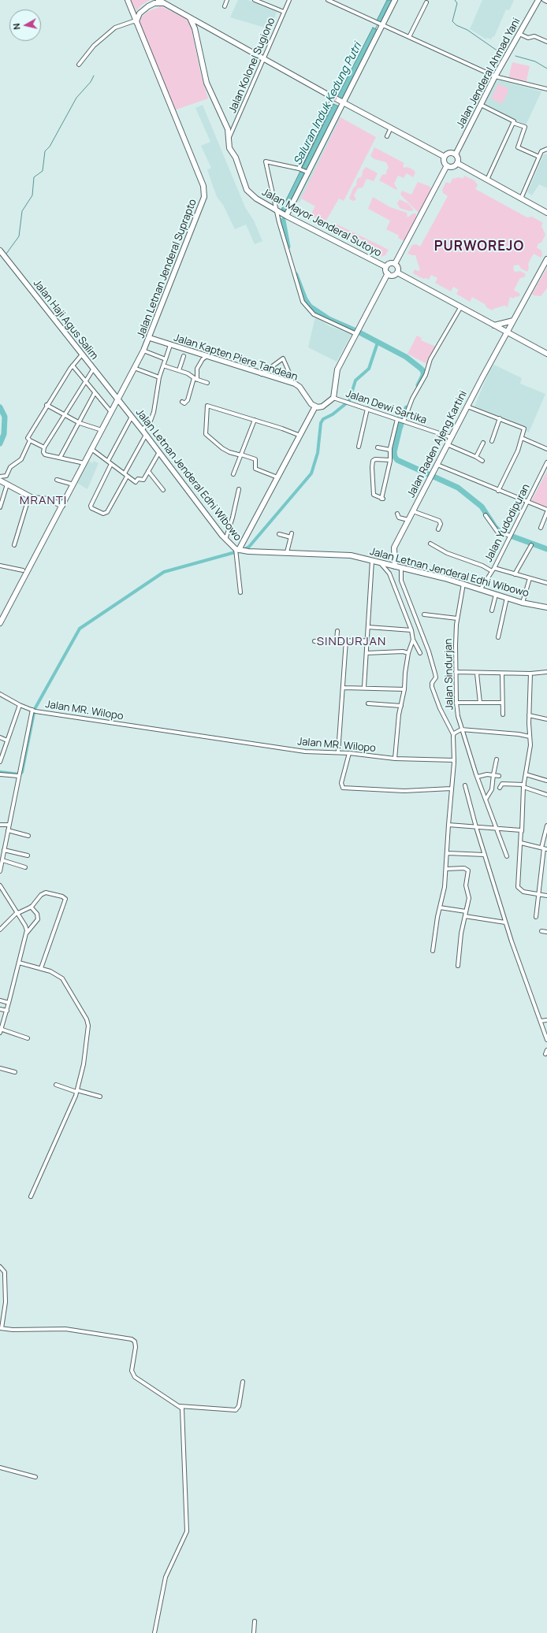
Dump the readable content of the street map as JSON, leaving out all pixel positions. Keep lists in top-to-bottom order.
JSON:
{
  "streets": {
    "street": [
      "Jalan Kolonel Sugiono",
      "Jalan Jenderal Ahmad Yani",
      "Jalan Mayor Jenderal Sutoyo",
      "Jalan Letnan Jenderal Suprapto",
      "Jalan Haji Agus Salim",
      "Jalan Kapten Piere Tandean",
      "Jalan Dewi Sartika",
      "Jalan Raden Ajeng Kartini",
      "Jalan Letnan Jenderal Edhi Wibowo",
      "Jalan Yudodipuran",
      "Jalan Sindurjan",
      "Jalan MR. Wilopo"
    ]
  },
  "crossings": [
    ["Jalan Kolonel Sugiono", "Jalan Mayor Jenderal Sutoyo"],
    ["Jalan Letnan Jenderal Suprapto", "Jalan Haji Agus Salim"],
    ["Jalan Letnan Jenderal Suprapto", "Jalan Kapten Piere Tandean"],
    ["Jalan Letnan Jenderal Suprapto", "Jalan Letnan Jenderal Edhi Wibowo"],
    ["Jalan Haji Agus Salim", "Jalan Letnan Jenderal Edhi Wibowo"],
    ["Jalan Dewi Sartika", "Jalan Raden Ajeng Kartini"],
    ["Jalan Raden Ajeng Kartini", "Jalan Letnan Jenderal Edhi Wibowo"],
    ["Jalan Letnan Jenderal Edhi Wibowo", "Jalan Yudodipuran"],
    ["Jalan Letnan Jenderal Edhi Wibowo", "Jalan Sindurjan"]
  ],
  "districts": ["PURWOREJO", "MRANTI", "SINDURJAN"],
  "water": ["Saluran Induk Kedung Putri"],
  "north": "left"
}
